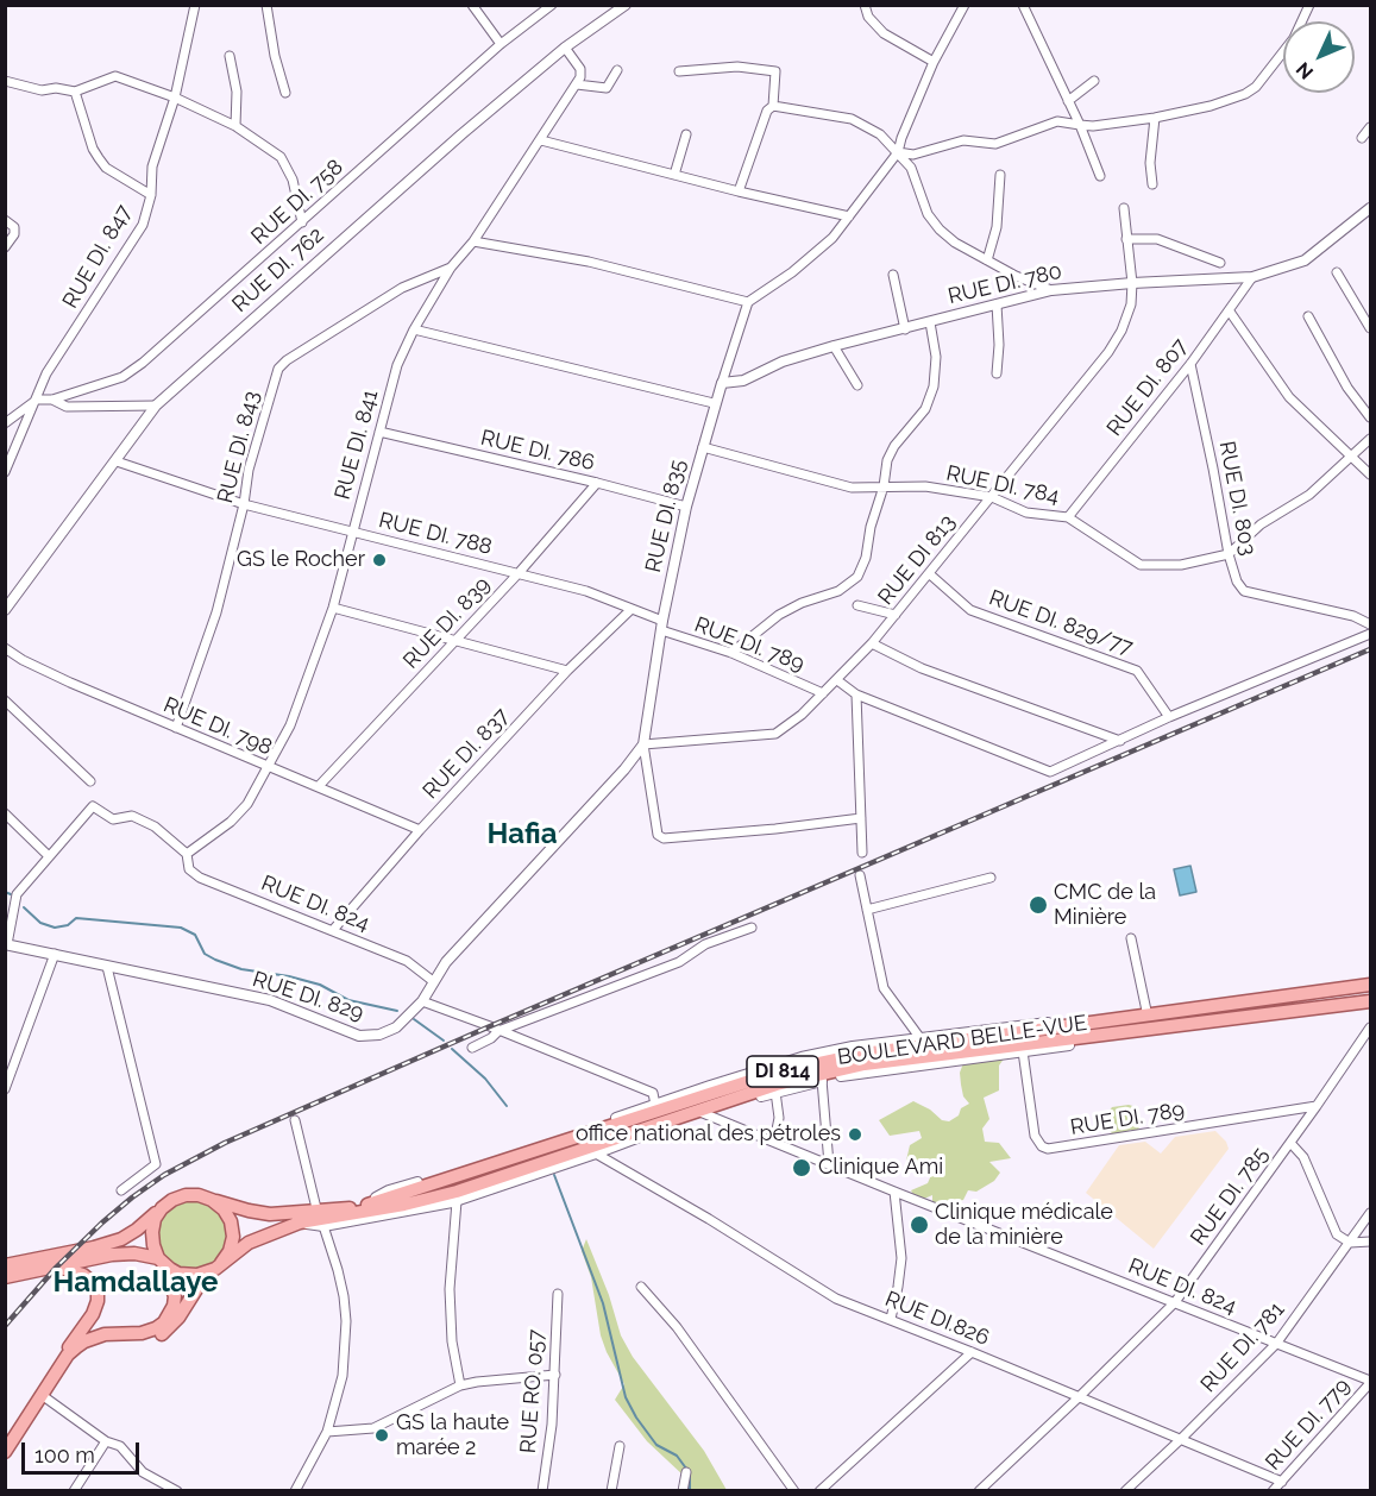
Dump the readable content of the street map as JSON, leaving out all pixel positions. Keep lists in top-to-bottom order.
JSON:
{
  "streets": {
    "main road": ["BOULEVARD BELLE-VUE", "DI 814"],
    "street": [
      "RUE DI. 758",
      "RUE DI. 847",
      "RUE DI. 762",
      "RUE DI. 780",
      "RUE DI. 807",
      "RUE DI. 841",
      "RUE DI. 843",
      "RUE DI. 786",
      "RUE DI. 784",
      "RUE DI. 803",
      "RUE DI. 835",
      "RUE DI. 788",
      "RUE DI 813",
      "RUE DI. 839",
      "RUE DI. 829/77",
      "RUE DI. 789",
      "RUE DI. 798",
      "RUE DI. 837",
      "RUE DI. 824",
      "RUE DI. 829",
      "RUE DI. 785",
      "RUE DI.826",
      "RUE DI. 781",
      "RUE RO. 057",
      "RUE DI. 779"
    ]
  },
  "crossings": [
    ["RUE DI. 758", "RUE DI. 847"],
    ["RUE DI. 758", "RUE DI. 762"],
    ["RUE DI. 762", "RUE DI. 788"],
    ["RUE DI. 780", "RUE DI. 807"],
    ["RUE DI. 780", "RUE DI. 835"],
    ["RUE DI. 780", "RUE DI 813"],
    ["RUE DI. 807", "RUE DI. 784"],
    ["RUE DI. 807", "RUE DI. 803"],
    ["RUE DI. 841", "RUE DI. 843"],
    ["RUE DI. 841", "RUE DI. 786"],
    ["RUE DI. 841", "RUE DI. 788"],
    ["RUE DI. 841", "RUE DI. 798"],
    ["RUE DI. 841", "RUE DI. 824"],
    ["RUE DI. 843", "RUE DI. 788"],
    ["RUE DI. 843", "RUE DI. 798"],
    ["RUE DI. 786", "RUE DI. 835"],
    ["RUE DI. 786", "RUE DI. 839"],
    ["RUE DI. 784", "RUE DI. 803"],
    ["RUE DI. 784", "RUE DI. 835"],
    ["RUE DI. 784", "RUE DI 813"],
    ["RUE DI. 835", "RUE DI. 788"],
    ["RUE DI. 835", "RUE DI 813"],
    ["RUE DI. 835", "RUE DI. 789"],
    ["RUE DI. 835", "RUE DI. 829"],
    ["RUE DI. 788", "RUE DI. 839"],
    ["RUE DI. 788", "RUE DI. 789"],
    ["RUE DI. 788", "RUE DI. 837"],
    ["RUE DI 813", "RUE DI. 829/77"],
    ["RUE DI 813", "RUE DI. 789"],
    ["RUE DI 813", "RUE DI. 829"],
    ["RUE DI. 839", "RUE DI. 798"],
    ["RUE DI. 789", "BOULEVARD BELLE-VUE"],
    ["RUE DI. 789", "RUE DI. 785"],
    ["RUE DI. 798", "RUE DI. 837"],
    ["RUE DI. 837", "RUE DI. 824"],
    ["RUE DI. 824", "RUE DI. 829"],
    ["RUE DI. 824", "BOULEVARD BELLE-VUE"],
    ["RUE DI. 824", "RUE DI. 785"],
    ["RUE DI. 824", "RUE DI. 781"],
    ["RUE DI. 824", "RUE DI. 779"],
    ["BOULEVARD BELLE-VUE", "RUE DI.826"],
    ["RUE DI. 785", "RUE DI.826"],
    ["RUE DI.826", "RUE DI. 781"],
    ["RUE DI.826", "RUE DI. 779"]
  ],
  "districts": ["Hafia", "Hamdallaye"],
  "places": [
    "GS le Rocher",
    "CMC de la Minière",
    "office national des pétroles",
    "Clinique Ami",
    "Clinique médicale de la minière",
    "GS la haute marée 2"
  ],
  "scale_bar": "100 m",
  "north": "bottom left"
}
